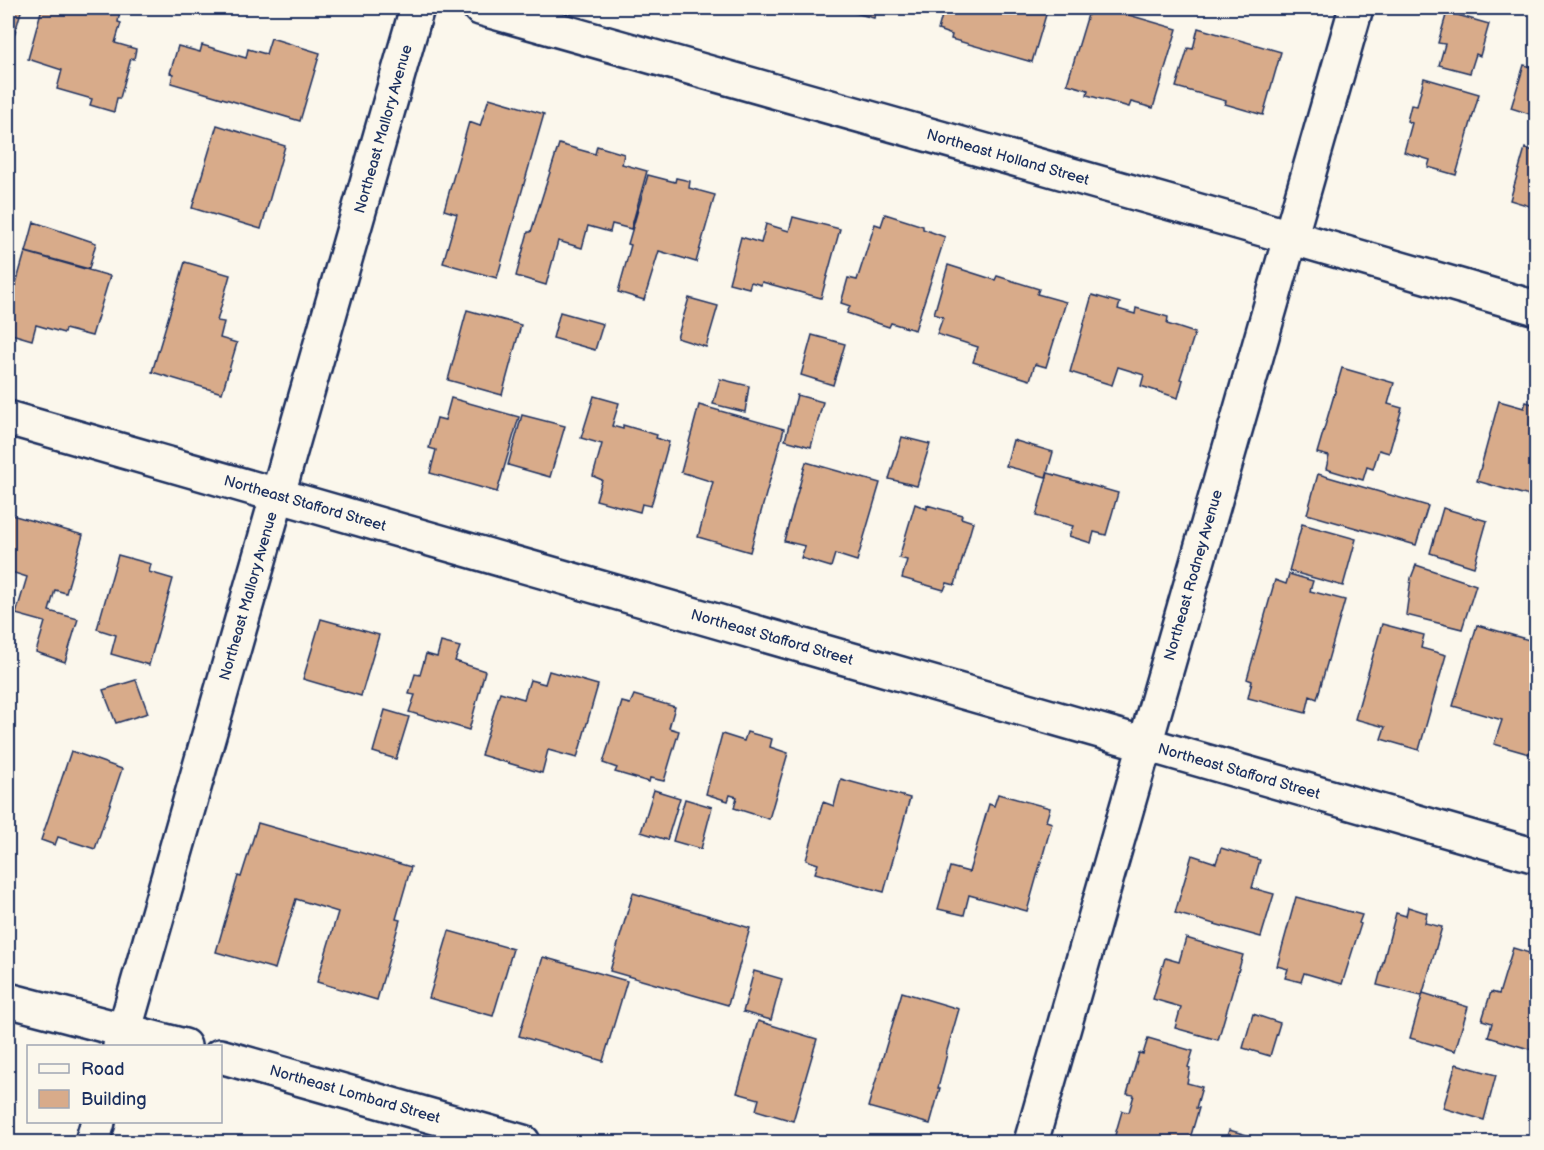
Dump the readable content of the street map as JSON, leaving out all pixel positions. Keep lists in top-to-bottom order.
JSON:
{
  "streets": {
    "street": [
      "Northeast Mallory Avenue",
      "Northeast Holland Street",
      "Northeast Stafford Street",
      "Northeast Rodney Avenue",
      "Northeast Lombard Street"
    ]
  },
  "crossings": [
    ["Northeast Mallory Avenue", "Northeast Stafford Street"],
    ["Northeast Holland Street", "Northeast Rodney Avenue"],
    ["Northeast Stafford Street", "Northeast Rodney Avenue"]
  ],
  "legend": ["Road", "Building"]
}
